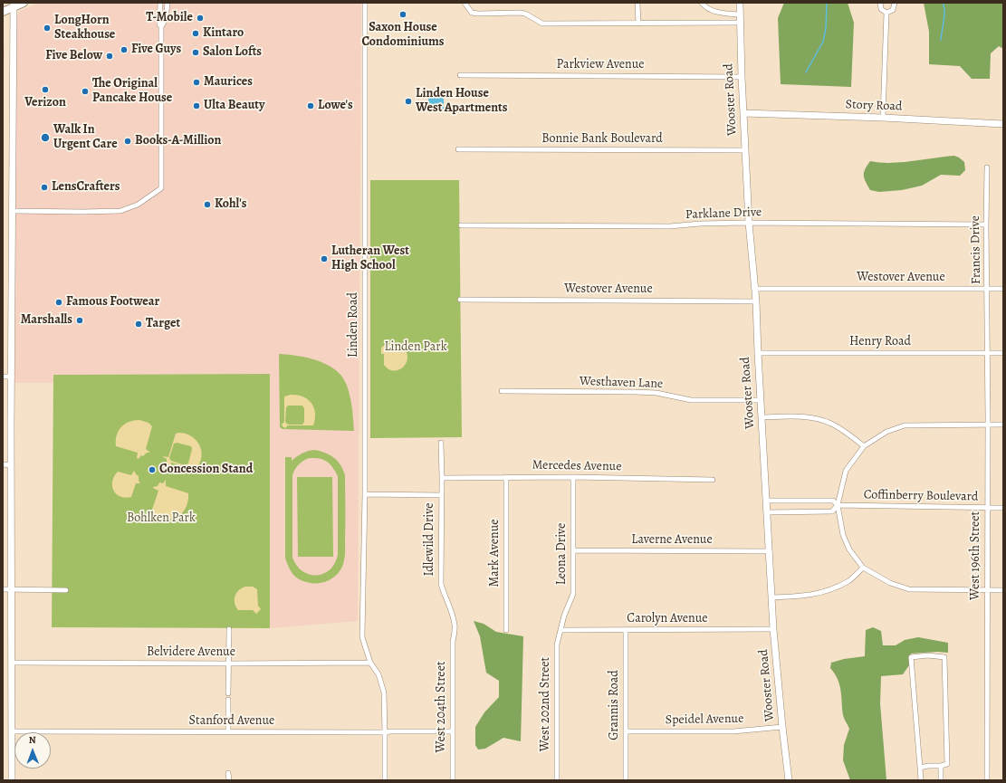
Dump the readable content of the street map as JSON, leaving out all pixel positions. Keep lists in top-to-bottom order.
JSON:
{
  "streets": {
    "street": [
      "Parkview Avenue",
      "Wooster Road",
      "Story Road",
      "Bonnie Bank Boulevard",
      "Parklane Drive",
      "Francis Drive",
      "Westover Avenue",
      "Linden Road",
      "Henry Road",
      "Westhaven Lane",
      "Mercedes Avenue",
      "Coffinberry Boulevard",
      "Idlewild Drive",
      "Laverne Avenue",
      "Mark Avenue",
      "Leona Drive",
      "West 196th Street",
      "Carolyn Avenue",
      "Belvidere Avenue",
      "West 202nd Street",
      "Grannis Road",
      "West 204th Street",
      "Speidel Avenue",
      "Stanford Avenue"
    ]
  },
  "crossings": [
    ["Parkview Avenue", "Wooster Road"],
    ["Wooster Road", "Story Road"],
    ["Wooster Road", "Bonnie Bank Boulevard"],
    ["Wooster Road", "Parklane Drive"],
    ["Wooster Road", "Westover Avenue"],
    ["Wooster Road", "Henry Road"],
    ["Wooster Road", "Westhaven Lane"],
    ["Wooster Road", "Coffinberry Boulevard"],
    ["Wooster Road", "Laverne Avenue"],
    ["Wooster Road", "Carolyn Avenue"],
    ["Wooster Road", "Speidel Avenue"],
    ["Parklane Drive", "Francis Drive"],
    ["Francis Drive", "Westover Avenue"],
    ["Francis Drive", "West 196th Street"],
    ["Linden Road", "Belvidere Avenue"],
    ["Linden Road", "Stanford Avenue"],
    ["Henry Road", "West 196th Street"],
    ["Mercedes Avenue", "Idlewild Drive"],
    ["Mercedes Avenue", "Mark Avenue"],
    ["Mercedes Avenue", "Leona Drive"],
    ["Coffinberry Boulevard", "West 196th Street"],
    ["Idlewild Drive", "West 204th Street"],
    ["Laverne Avenue", "Leona Drive"],
    ["Leona Drive", "Carolyn Avenue"],
    ["Leona Drive", "West 202nd Street"],
    ["Carolyn Avenue", "West 202nd Street"],
    ["Carolyn Avenue", "Grannis Road"],
    ["Grannis Road", "Speidel Avenue"],
    ["West 204th Street", "Stanford Avenue"]
  ],
  "parks": ["Linden Park", "Bohlken Park"],
  "places": [
    "Saxon House Condominiums",
    "T-Mobile",
    "LongHorn Steakhouse",
    "Kintaro",
    "Five Guys",
    "Salon Lofts",
    "Five Below",
    "Maurices",
    "Verizon",
    "The Original Pancake House",
    "Linden House West Apartments",
    "Ulta Beauty",
    "Lowe's",
    "Walk In Urgent Care",
    "Books-A-Million",
    "LensCrafters",
    "Kohl's",
    "Lutheran West High School",
    "Famous Footwear",
    "Marshalls",
    "Target",
    "Concession Stand"
  ],
  "north": "top"
}
